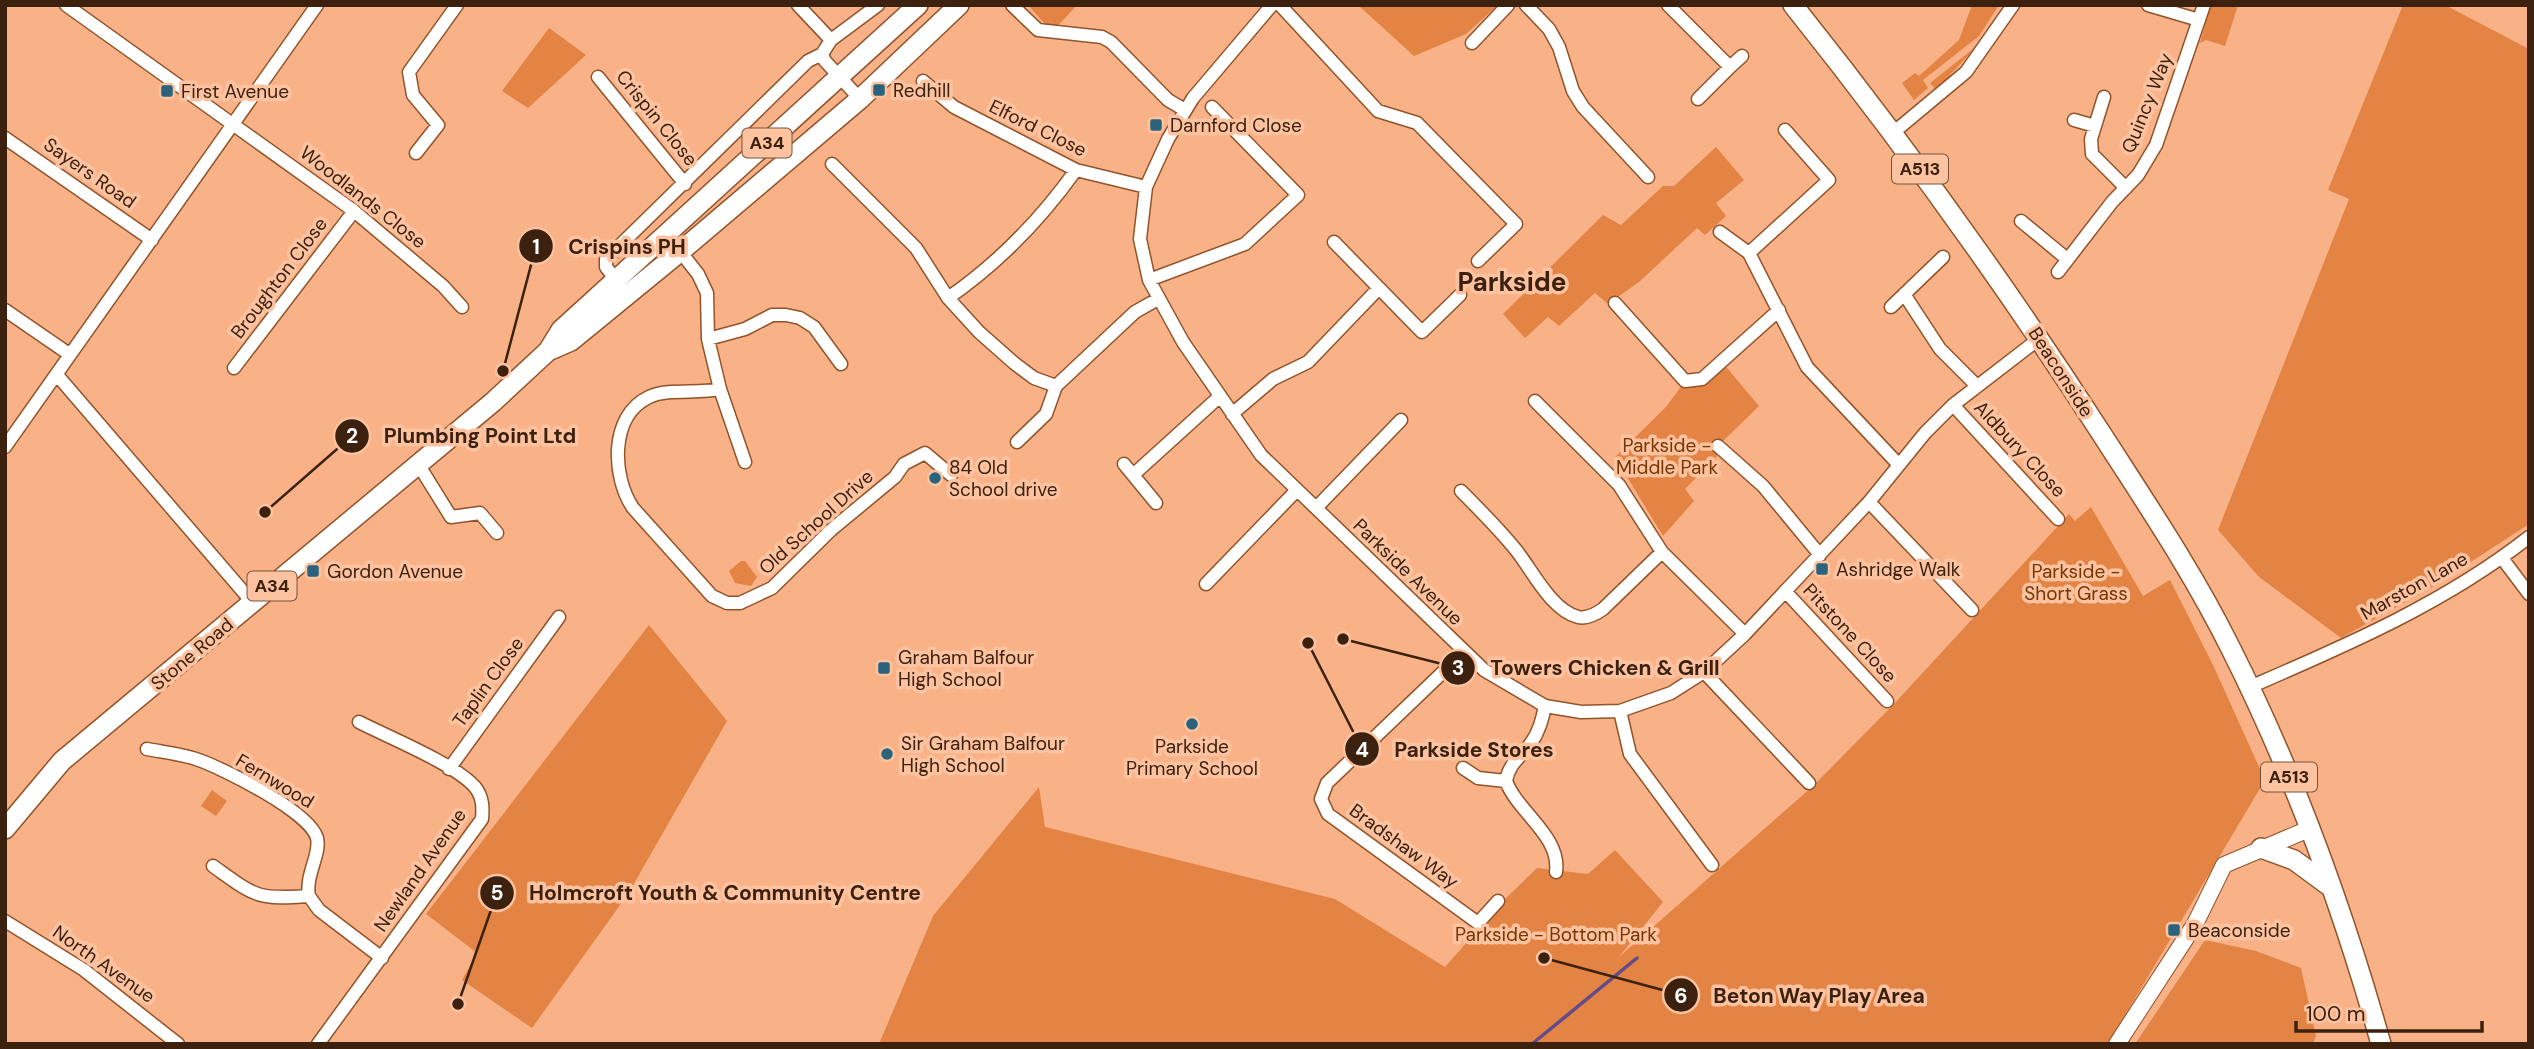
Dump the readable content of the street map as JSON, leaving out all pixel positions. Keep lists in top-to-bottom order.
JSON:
{
  "streets": {
    "highway": [
      "A34",
      "A513",
      "Beaconside",
      "Stone Road"
    ],
    "street": [
      "Quincy Way",
      "Crispin Close",
      "Elford Close",
      "Sayers Road",
      "Woodlands Close",
      "Broughton Close",
      "Aldbury Close",
      "Old School Drive",
      "Parkside Avenue",
      "Marston Lane",
      "Pitstone Close",
      "Taplin Close",
      "Fernwood",
      "Bradshaw Way",
      "Newland Avenue",
      "North Avenue"
    ]
  },
  "crossings": [
    ["Elford Close", "Parkside Avenue"],
    ["Woodlands Close", "Broughton Close"],
    ["Beaconside", "Parkside Avenue"],
    ["Beaconside", "Marston Lane"],
    ["Aldbury Close", "Parkside Avenue"],
    ["Parkside Avenue", "Pitstone Close"],
    ["Parkside Avenue", "Bradshaw Way"],
    ["Taplin Close", "Newland Avenue"]
  ],
  "districts": ["Parkside"],
  "parks": ["Parkside - Middle Park", "Parkside - Short Grass", "Parkside - Bottom Park"],
  "places": {
    "transit": [
      "Redhill",
      "First Avenue",
      "Darnford Close",
      "Ashridge Walk",
      "Gordon Avenue",
      "Graham Balfour High School",
      "Beaconside"
    ],
    "other": [
      "Crispins PH",
      "84 Old School drive",
      "Plumbing Point Ltd",
      "Towers Chicken & Grill",
      "Parkside Stores",
      "Parkside Primary School",
      "Sir Graham Balfour High School",
      "Beton Way Play Area",
      "Holmcroft Youth & Community Centre"
    ]
  },
  "scale_bar": "100 m"
}
